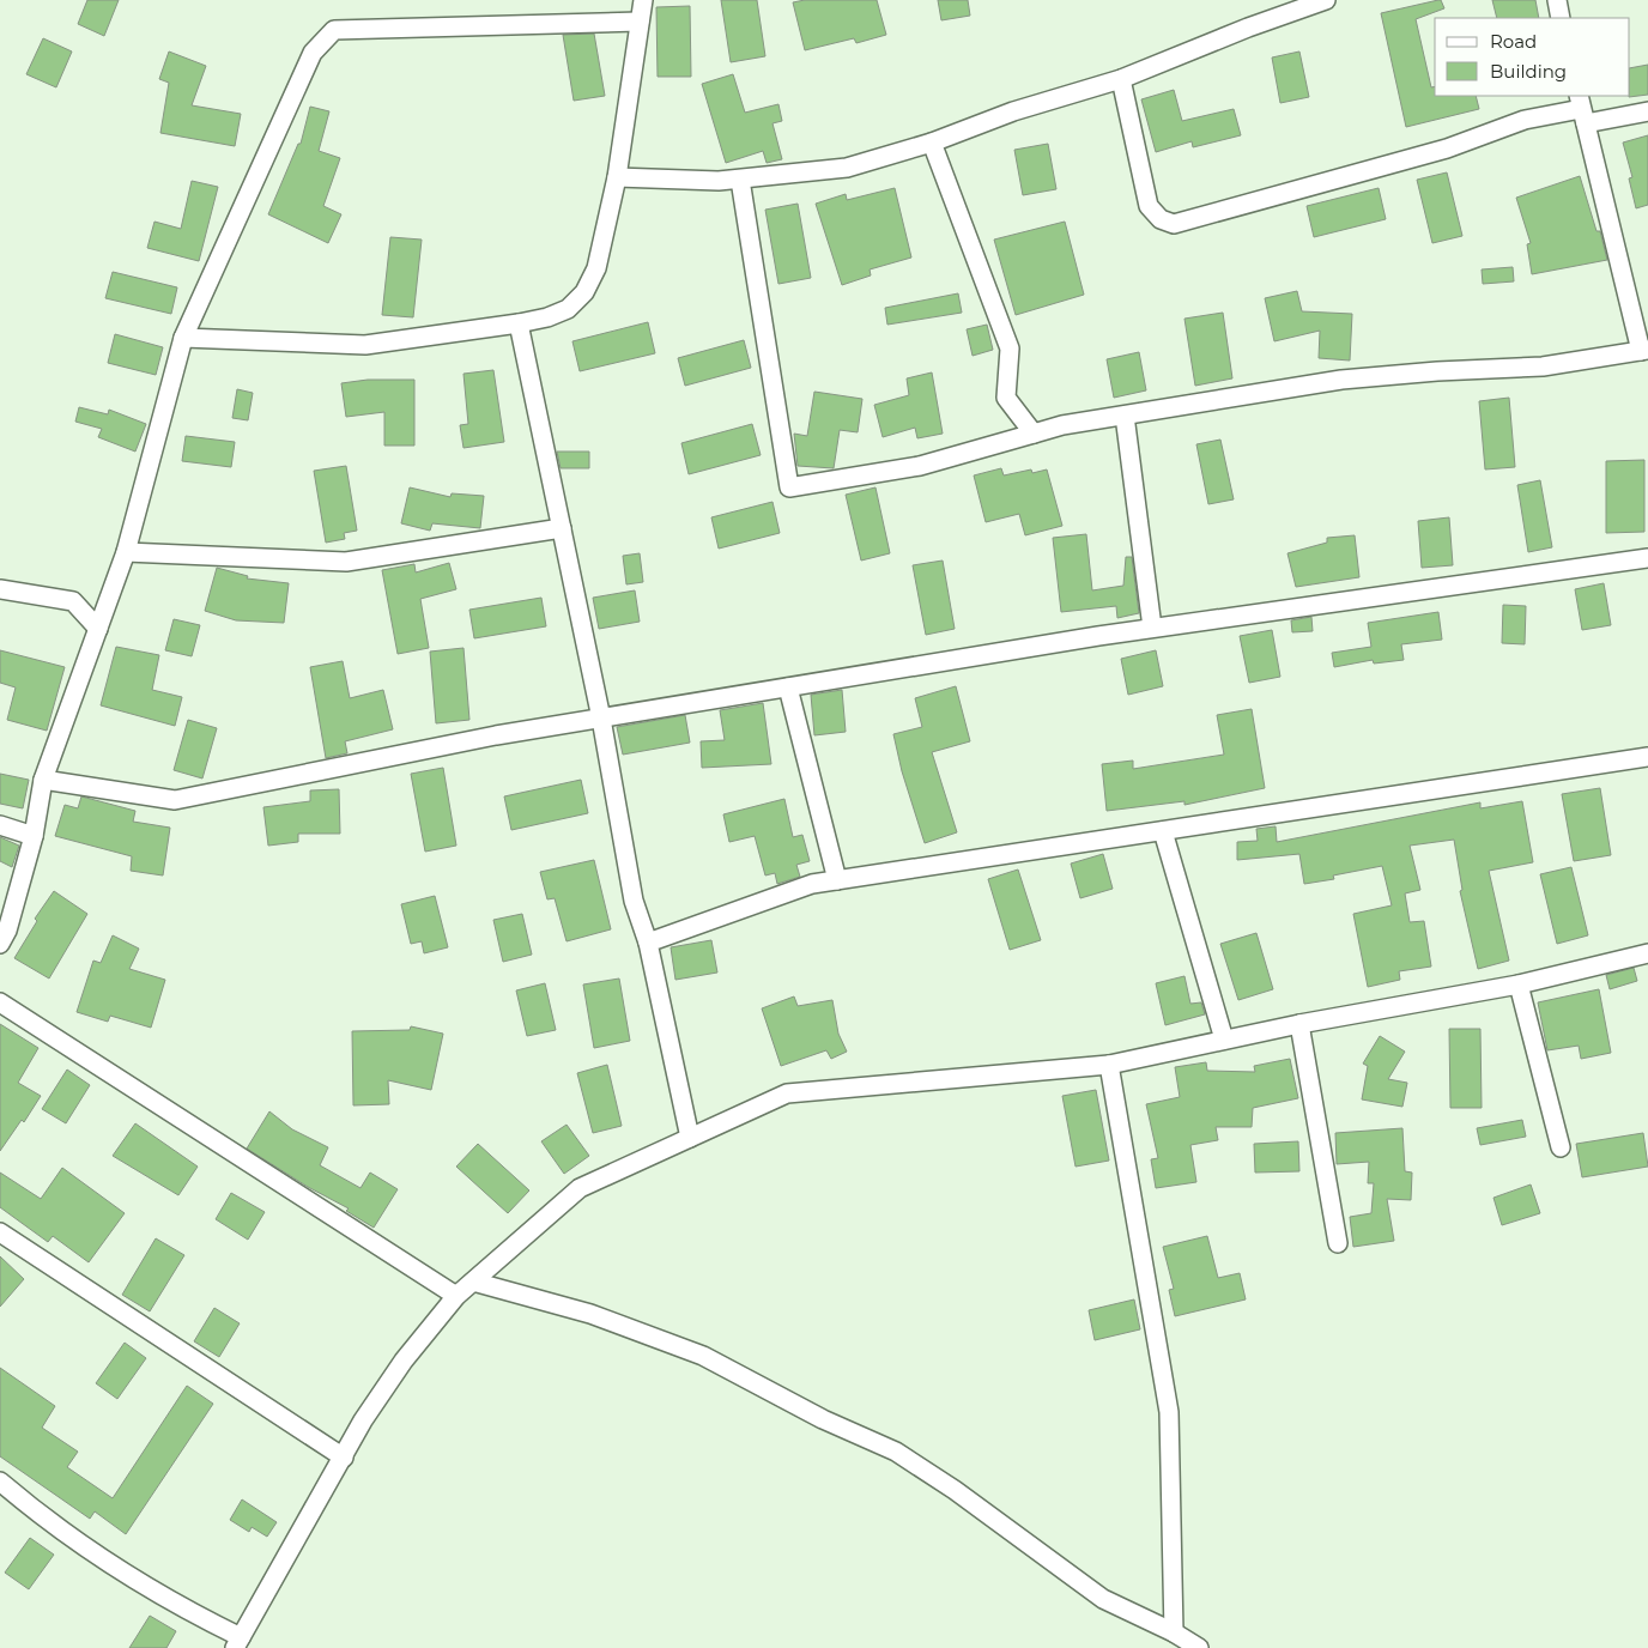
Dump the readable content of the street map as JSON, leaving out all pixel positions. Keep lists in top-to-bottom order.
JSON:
{
  "legend": ["Road", "Building"]
}
